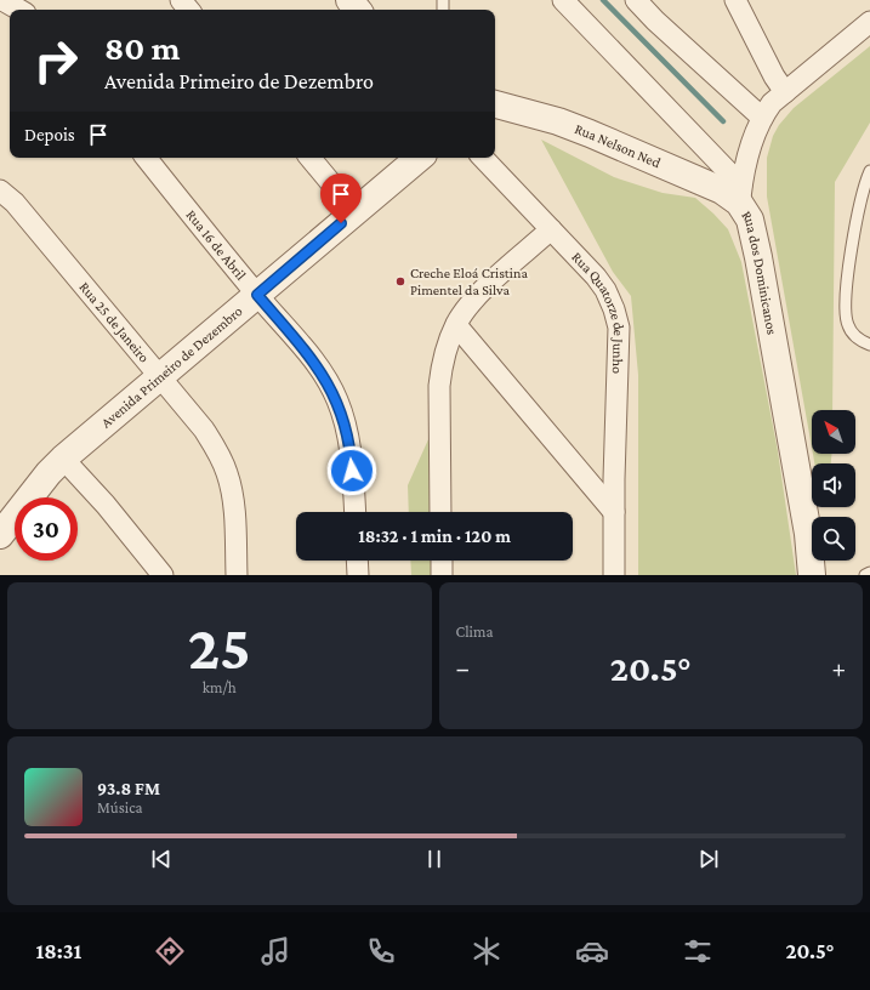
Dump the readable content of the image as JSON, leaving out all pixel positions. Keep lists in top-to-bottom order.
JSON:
{
  "streets": {
    "street": [
      "Rua Nelson Ned",
      "Rua 16 de Abril",
      "Rua dos Dominicanos",
      "Rua Quatorze de Junho",
      "Rua 25 de Janeiro",
      "Avenida Primeiro de Dezembro"
    ]
  },
  "crossings": [
    ["Rua Nelson Ned", "Rua dos Dominicanos"],
    ["Rua 16 de Abril", "Avenida Primeiro de Dezembro"],
    ["Rua 25 de Janeiro", "Avenida Primeiro de Dezembro"]
  ],
  "places": ["Creche Eloá Cristina Pimentel da Silva"],
  "north": "top left",
  "page": {
    "turn": ["80 m", "Avenida Primeiro de Dezembro"],
    "then": "Depois",
    "limit": "30",
    "trip": "18:32 · 1 min · 120 m",
    "tile": [
      ["25", "km/h"],
      "Clima"
    ],
    "heat": ["−", "20.5°", "+"],
    "song": ["93.8 FM", "Música"],
    "tabs": ["18:31", "20.5°"]
  }
}
